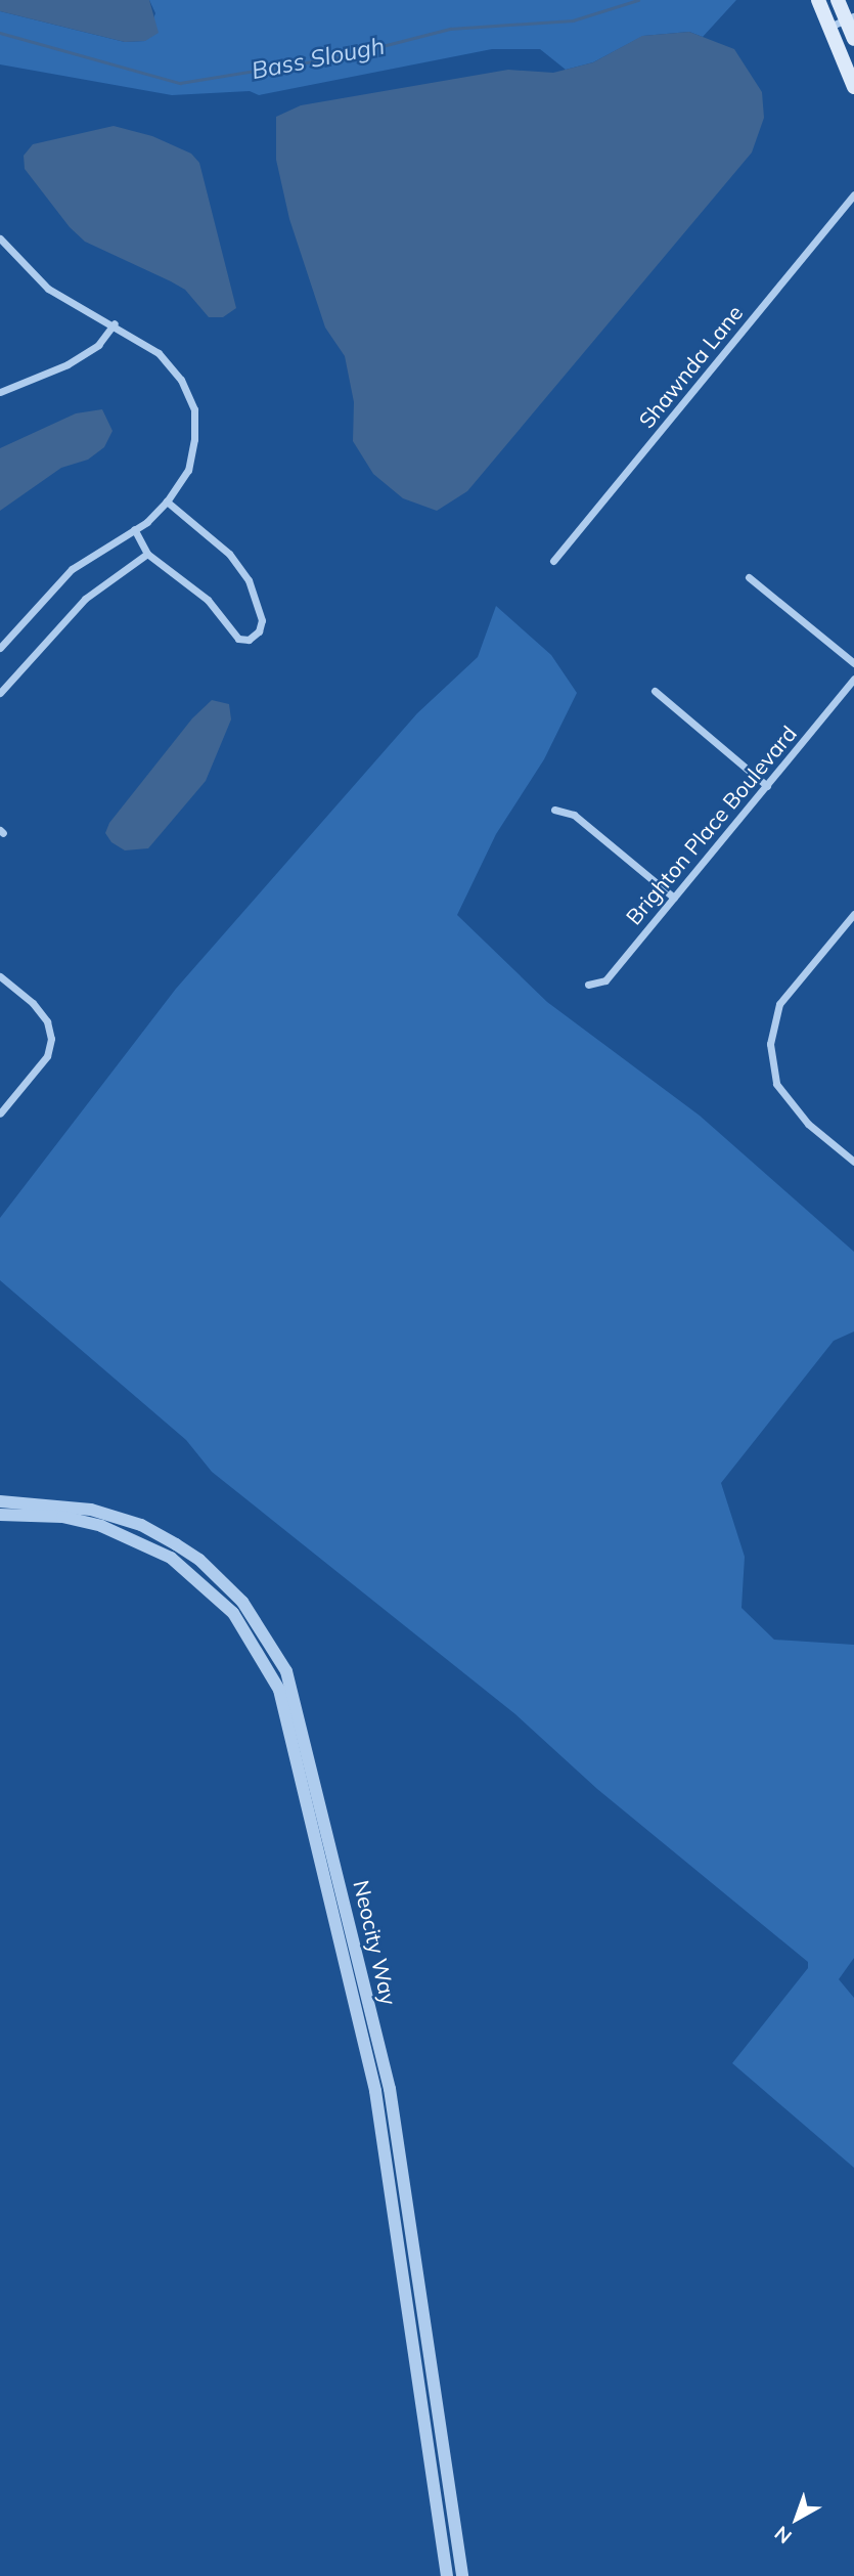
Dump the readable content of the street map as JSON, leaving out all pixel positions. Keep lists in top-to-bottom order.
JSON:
{
  "streets": {
    "street": ["Shawnda Lane", "Brighton Place Boulevard", "Neocity Way"]
  },
  "water": ["Bass Slough"],
  "north": "bottom left"
}
